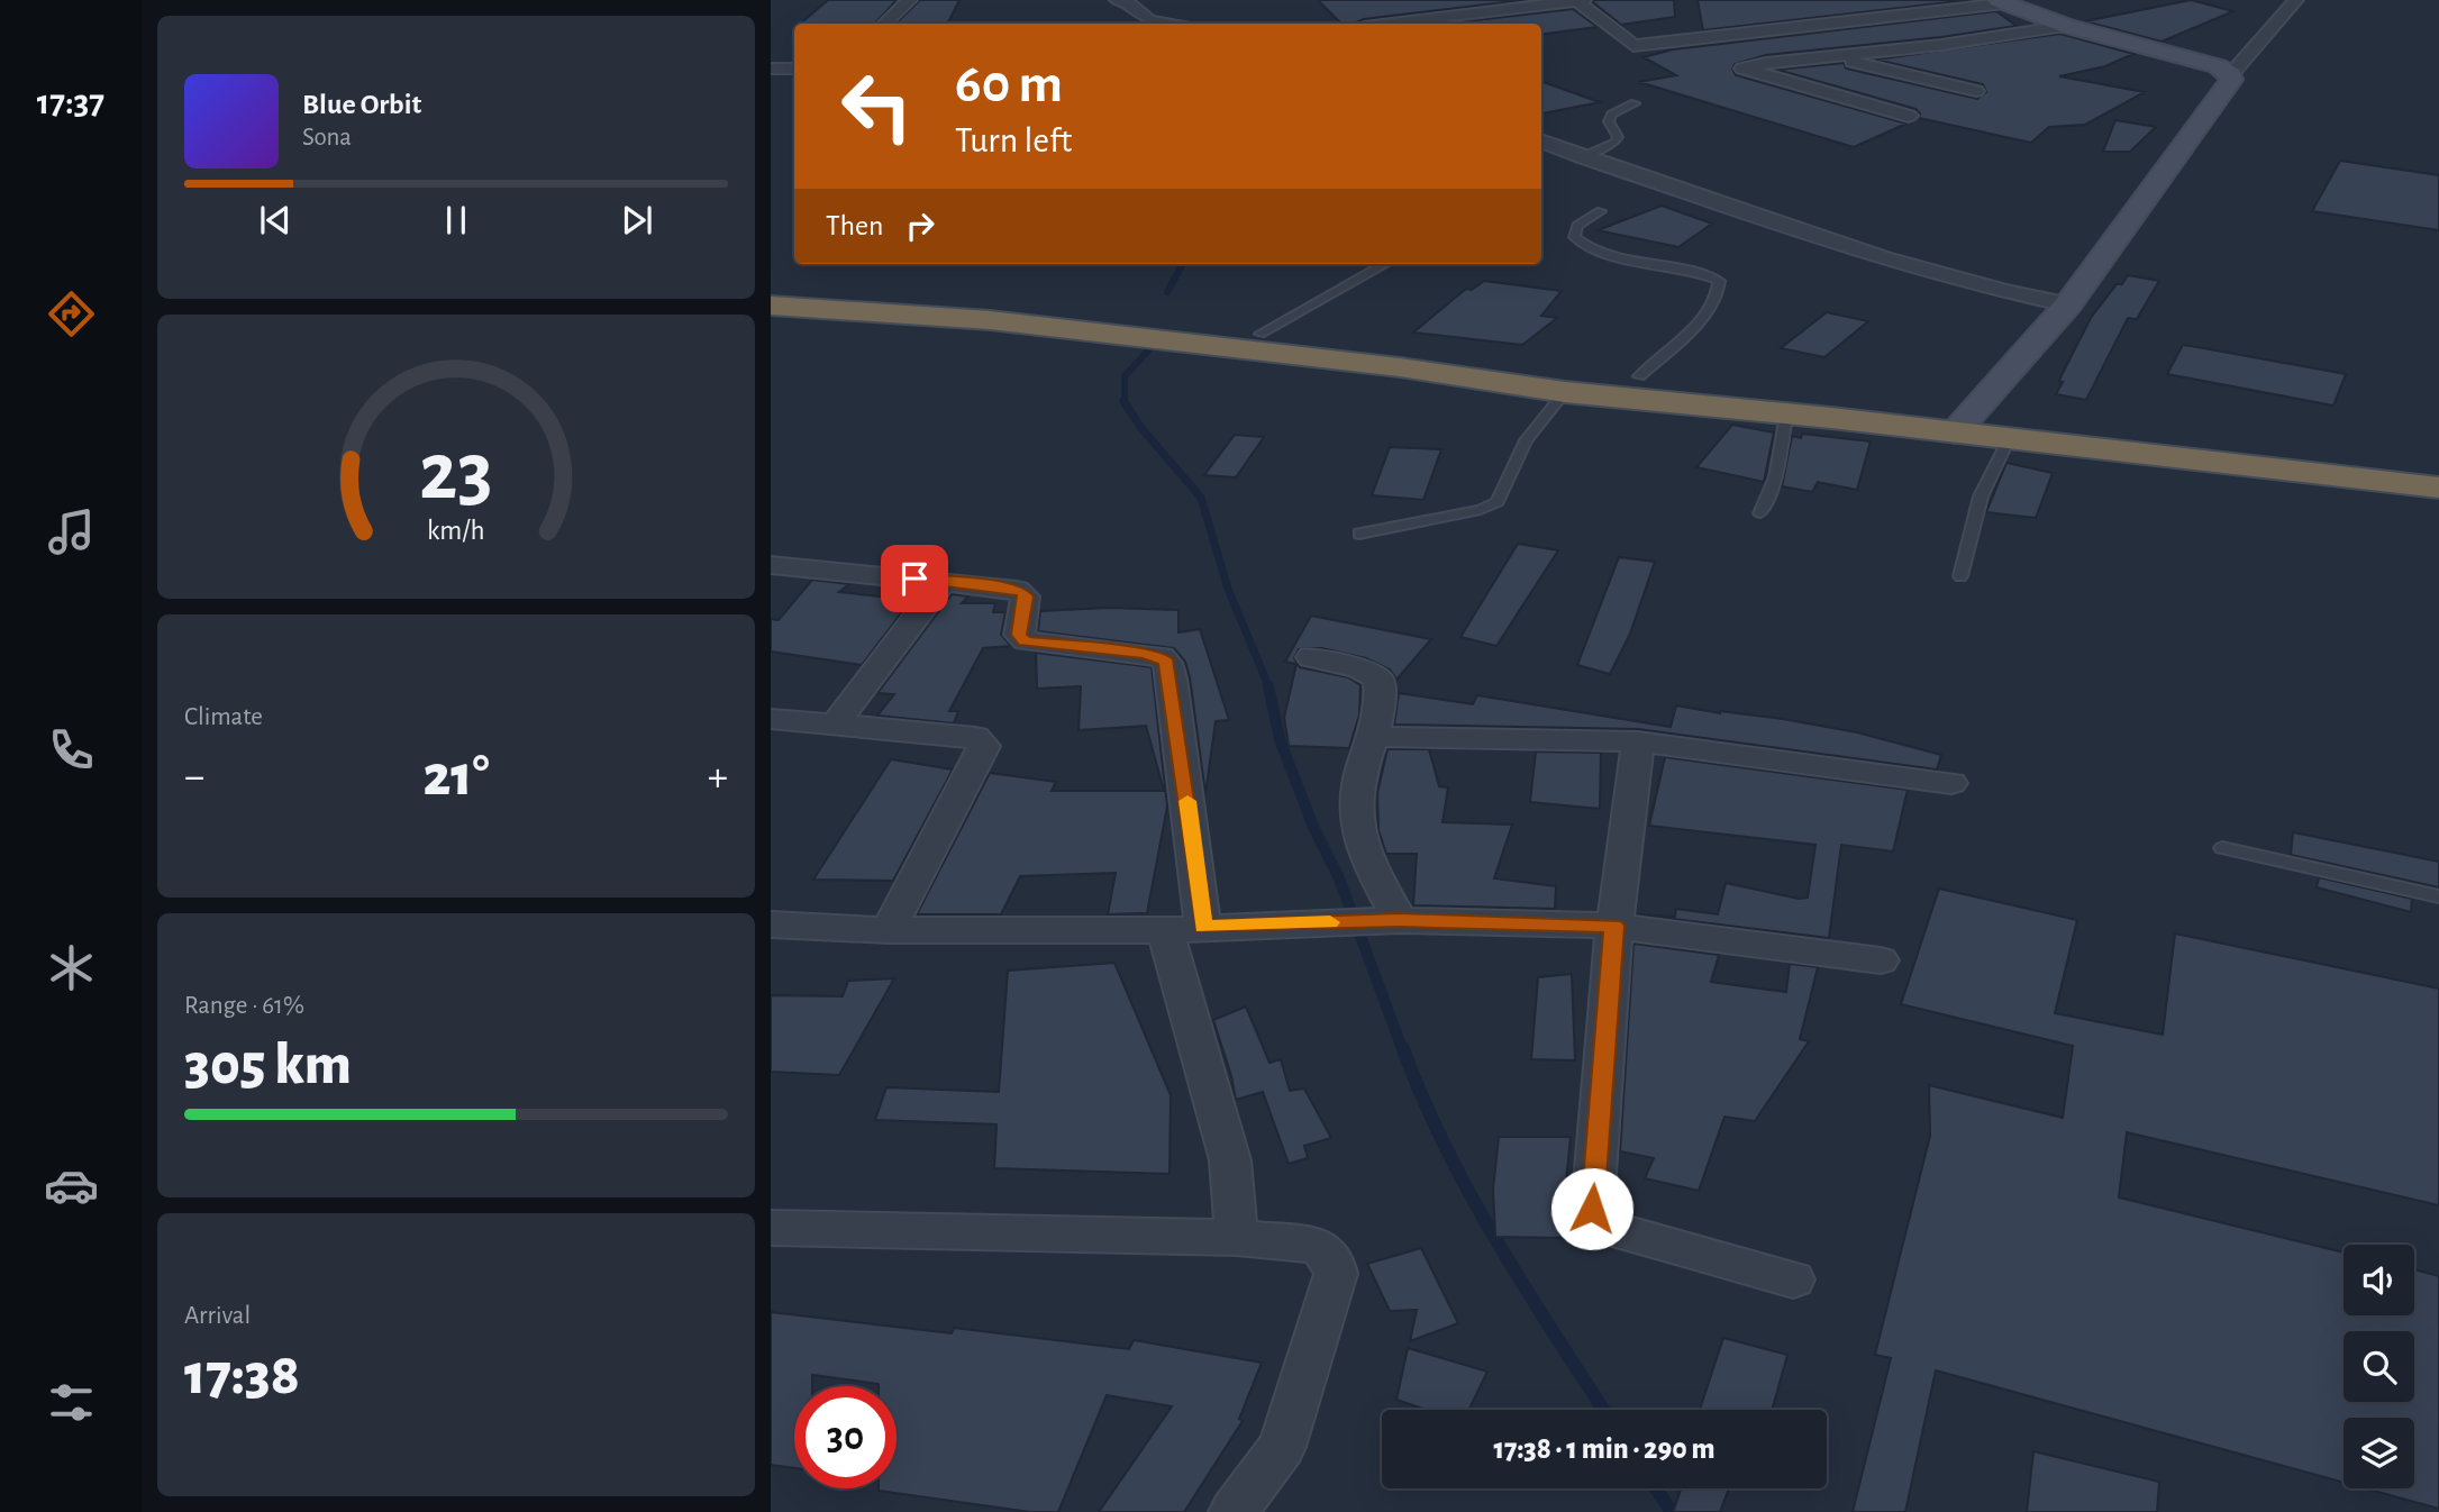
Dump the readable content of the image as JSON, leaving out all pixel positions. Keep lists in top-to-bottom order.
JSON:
{
  "page": {
    "tabs": "17:37",
    "turn": ["60 m", "Turn left"],
    "song": ["Blue Orbit", "Sona"],
    "then": "Then",
    "tile": [
      "Climate",
      ["Range · 61%", "305 km"],
      ["Arrival", "17:38"]
    ],
    "heat": ["−", "21°", "+"],
    "limit": "30",
    "trip": "17:38 · 1 min · 290 m",
    "gauge": ["23", "km/h"]
  }
}
